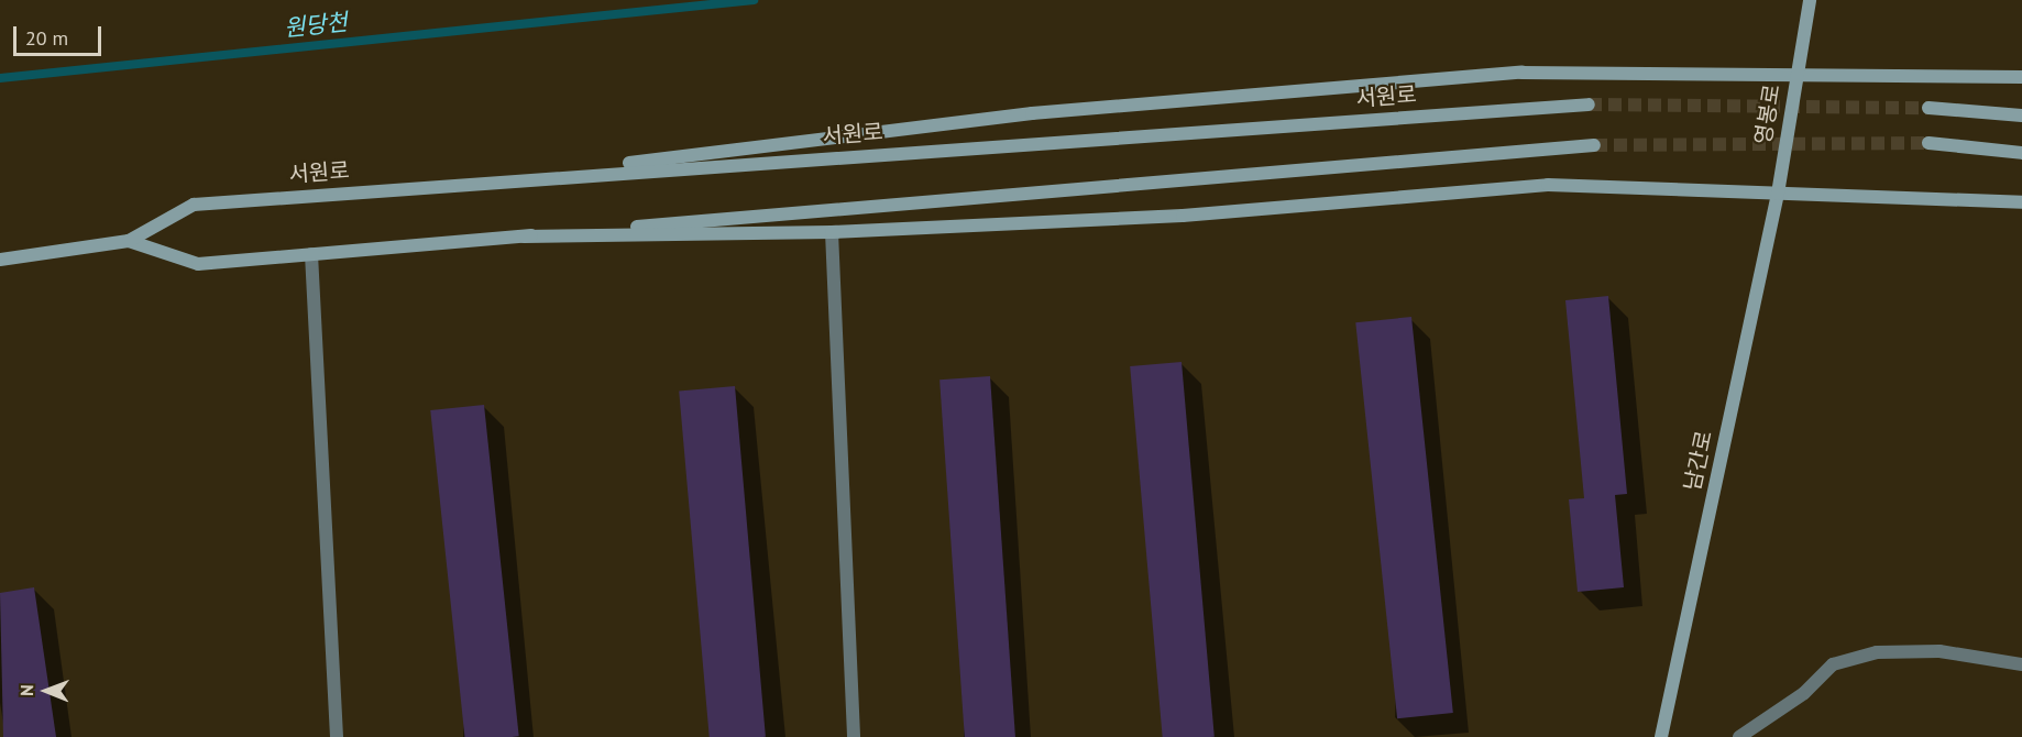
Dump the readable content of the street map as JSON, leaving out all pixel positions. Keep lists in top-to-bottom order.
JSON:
{
  "streets": {
    "main road": ["서원로", "영봉로", "남간로"]
  },
  "crossings": [
    ["영봉로", "남간로"]
  ],
  "water": ["원당천"],
  "scale_bar": "20 m",
  "north": "left"
}
